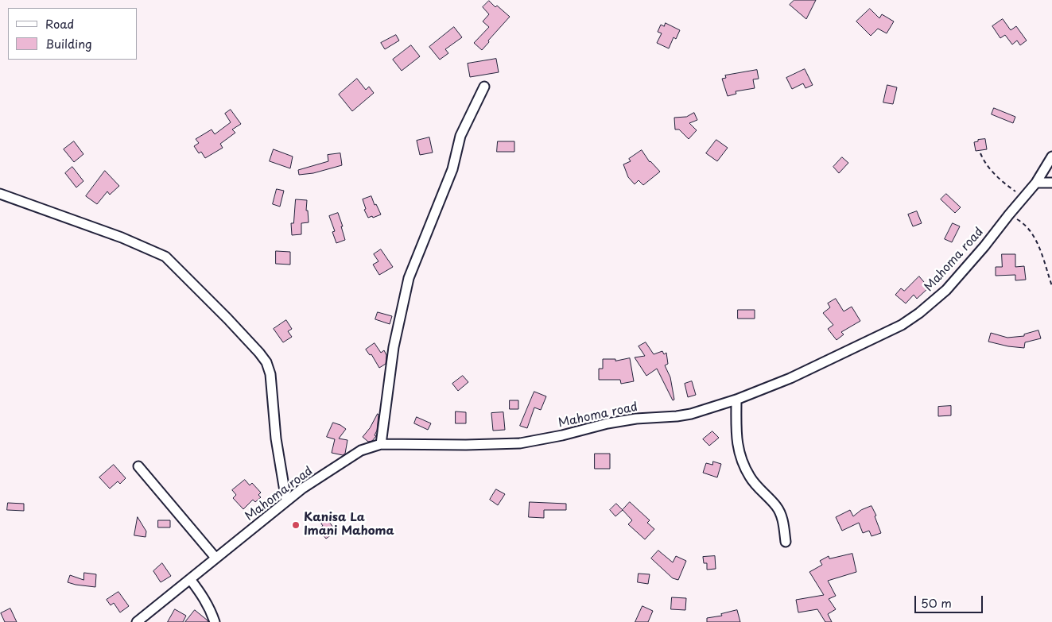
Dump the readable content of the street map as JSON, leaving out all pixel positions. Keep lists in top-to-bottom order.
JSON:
{
  "streets": {
    "street": ["Mahoma road"]
  },
  "places": ["Kanisa La Imani Mahoma"],
  "legend": ["Road", "Building"],
  "scale_bar": "50 m"
}
